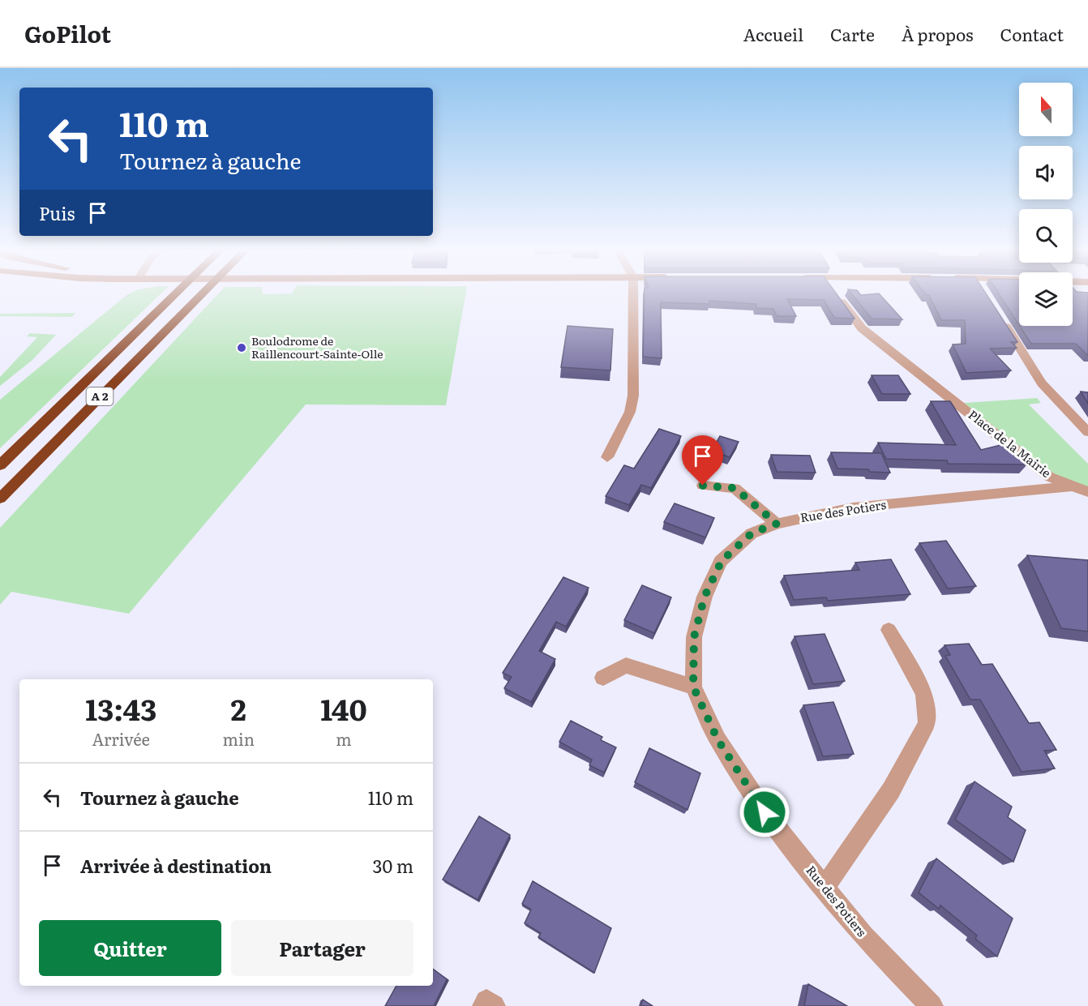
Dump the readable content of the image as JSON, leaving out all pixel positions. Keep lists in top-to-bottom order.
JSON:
{
  "streets": {
    "highway": ["A 2"],
    "street": ["Place de la Mairie", "Rue des Potiers"]
  },
  "crossings": [
    ["Place de la Mairie", "Rue des Potiers"]
  ],
  "places": ["Boulodrome de Raillencourt-Sainte-Olle"],
  "north": "top",
  "page": {
    "header": "GoPilot",
    "nav": [
      "Accueil",
      "Carte",
      "À propos",
      "Contact"
    ],
    "turn": ["110 m", "Tournez à gauche"],
    "then": "Puis",
    "eta": [
      "13:43",
      "Arrivée",
      "2",
      "min",
      "140",
      "m"
    ],
    "list": [
      {
        "name": "Tournez à gauche",
        "value": "110 m"
      },
      {
        "name": "Arrivée à destination",
        "value": "30 m"
      }
    ],
    "buttons": ["Quitter", "Partager"]
  }
}
